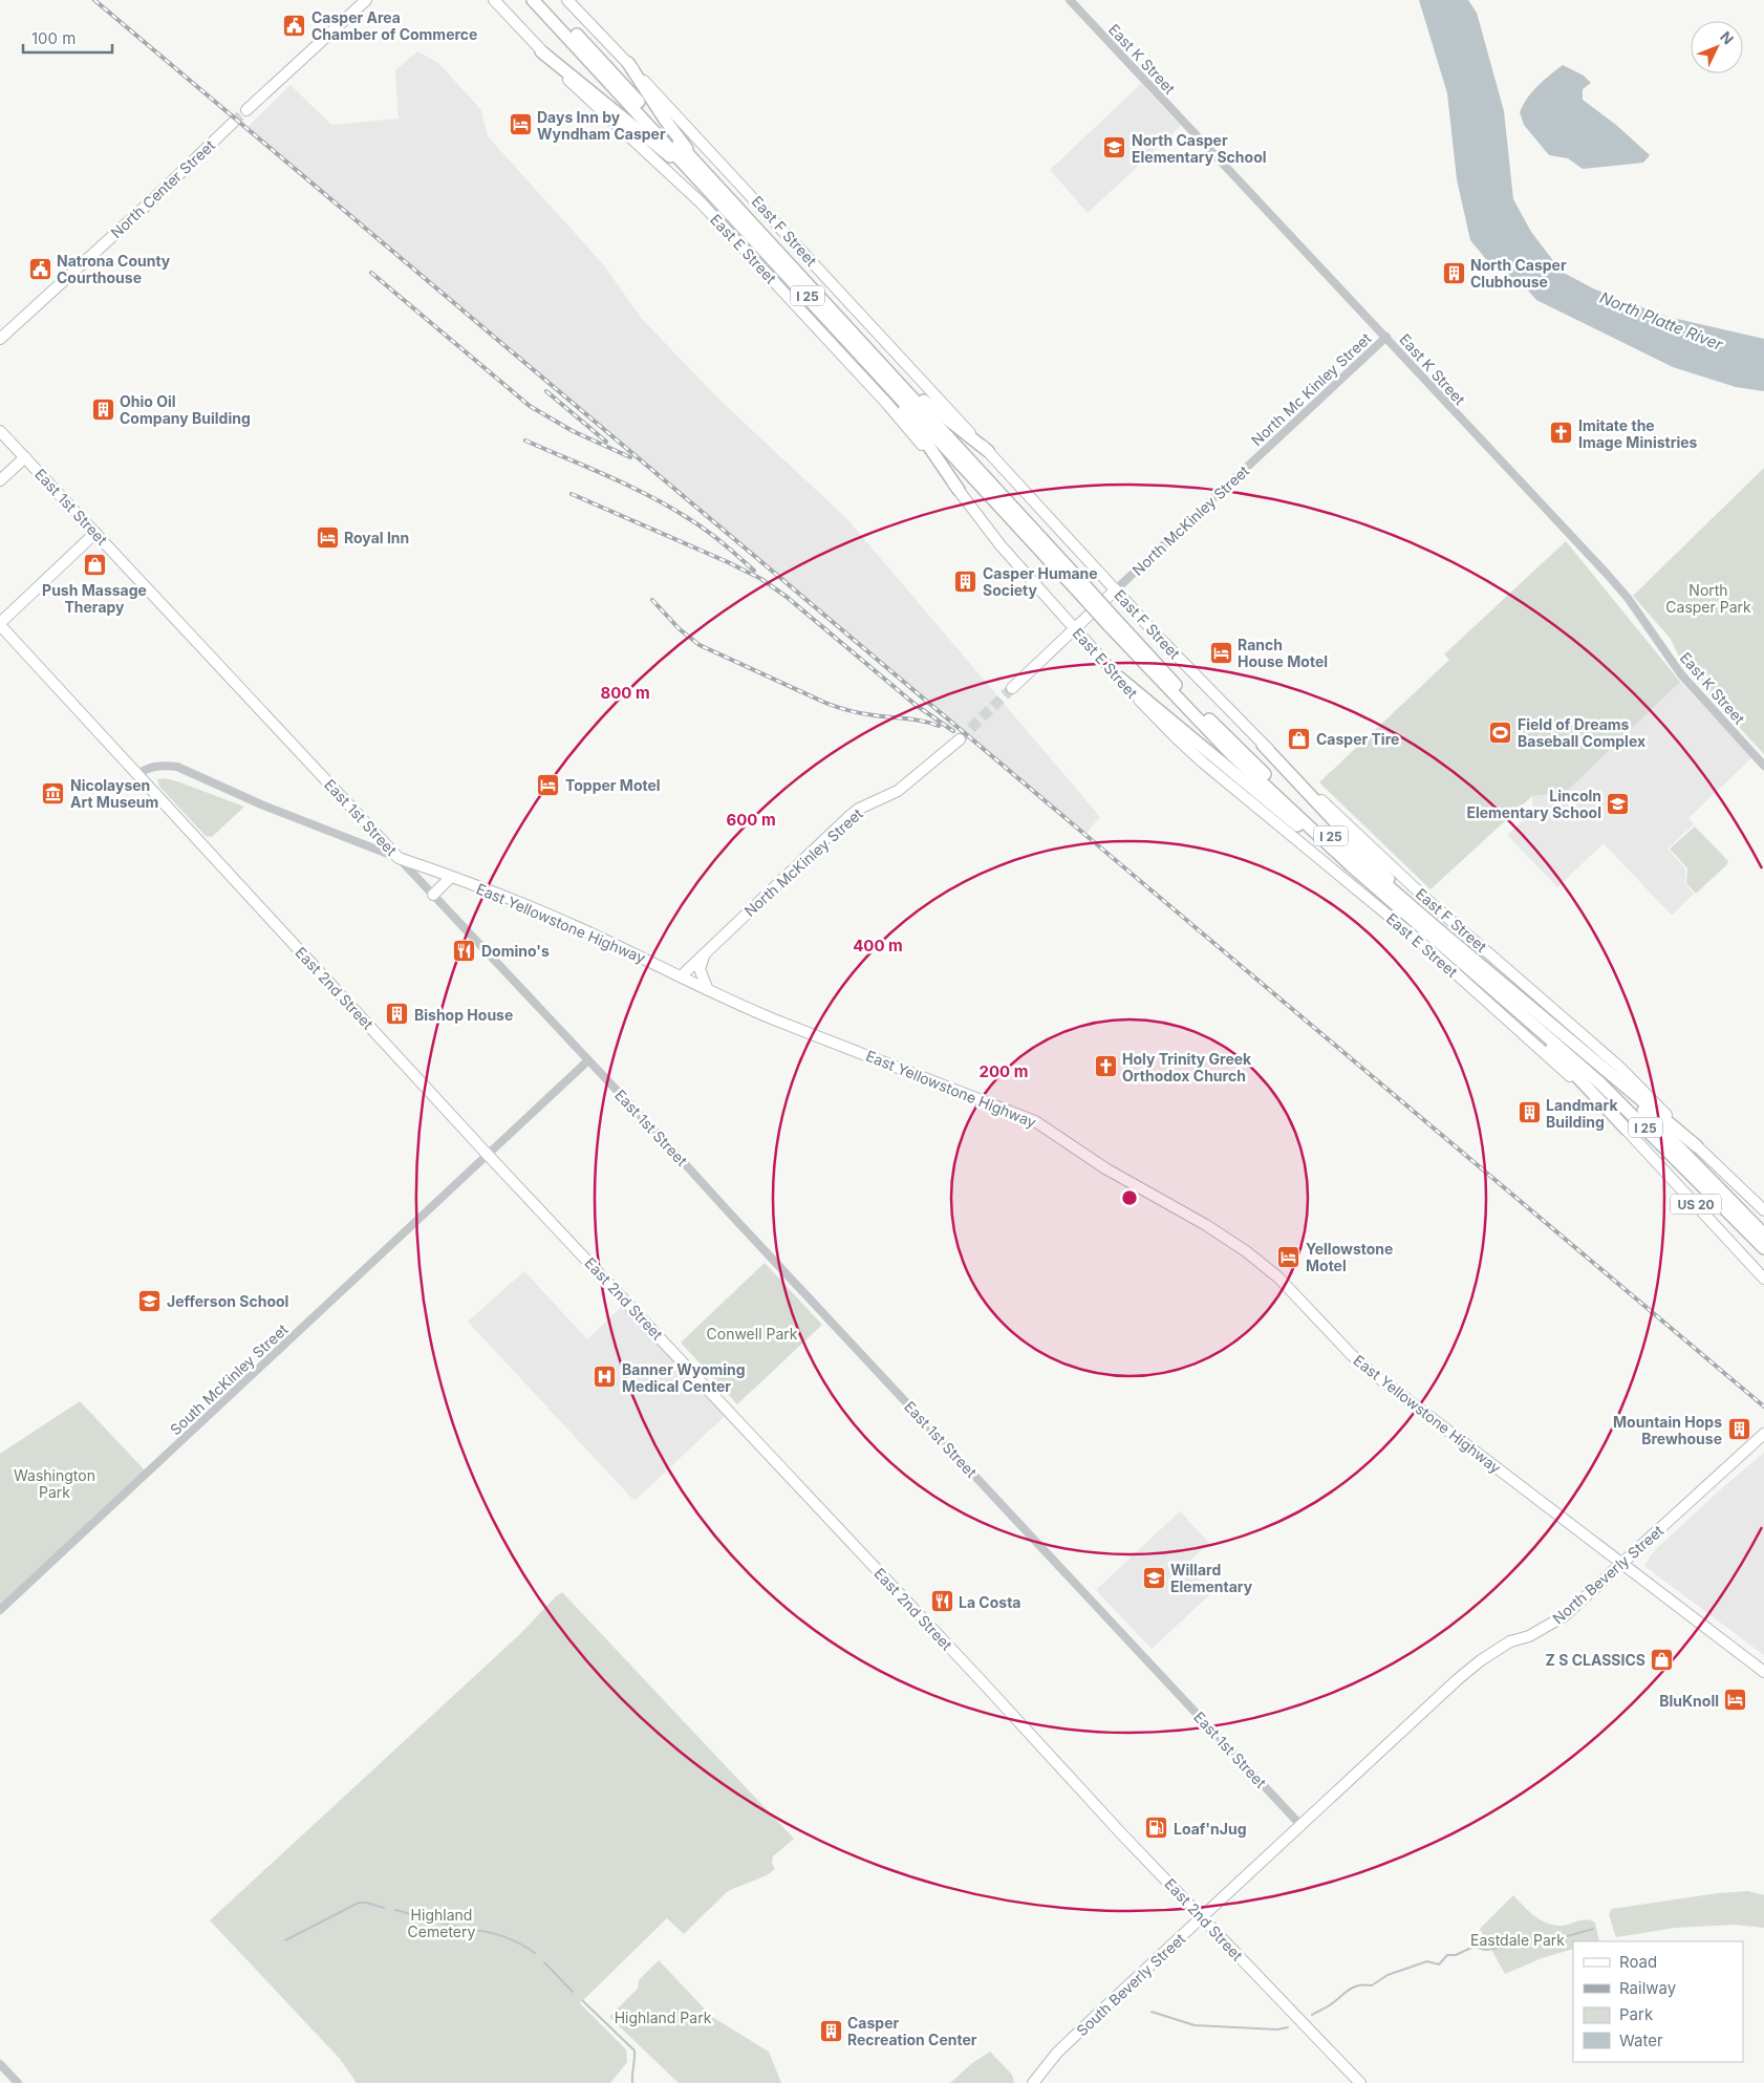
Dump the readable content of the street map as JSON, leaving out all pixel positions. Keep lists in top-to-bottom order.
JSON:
{
  "streets": {
    "highway": ["I 25", "US 20"],
    "main road": [
      "North Center Street",
      "East F Street",
      "East E Street",
      "East 1st Street",
      "North McKinley Street",
      "East Yellowstone Highway",
      "East 2nd Street",
      "North Beverly Street",
      "South Beverly Street"
    ],
    "street": ["East K Street", "North Mc Kinley Street", "South McKinley Street"]
  },
  "crossings": [
    ["East K Street", "North Mc Kinley Street"],
    ["East F Street", "North McKinley Street"],
    ["East F Street", "US 20"],
    ["East E Street", "North McKinley Street"],
    ["East E Street", "US 20"],
    ["I 25", "US 20"],
    ["North Mc Kinley Street", "North McKinley Street"],
    ["East 1st Street", "East Yellowstone Highway"],
    ["East 1st Street", "South McKinley Street"],
    ["East 1st Street", "North Beverly Street"],
    ["East 1st Street", "South Beverly Street"],
    ["North McKinley Street", "East Yellowstone Highway"],
    ["East Yellowstone Highway", "East 2nd Street"],
    ["East Yellowstone Highway", "North Beverly Street"],
    ["East 2nd Street", "South McKinley Street"],
    ["East 2nd Street", "South Beverly Street"],
    ["North Beverly Street", "South Beverly Street"]
  ],
  "water": ["North Platte River"],
  "parks": [
    "North Casper Park",
    "Conwell Park",
    "Washington Park",
    "Highland Cemetery",
    "Eastdale Park",
    "Highland Park"
  ],
  "places": {
    "public building": ["Casper Area Chamber of Commerce", "Natrona County Courthouse"],
    "hotel": [
      "Days Inn by Wyndham Casper",
      "Royal Inn",
      "Ranch House Motel",
      "Topper Motel",
      "Yellowstone Motel",
      "BluKnoll"
    ],
    "school or university": [
      "North Casper Elementary School",
      "Lincoln Elementary School",
      "Jefferson School",
      "Willard Elementary"
    ],
    "building": [
      "North Casper Clubhouse",
      "Ohio Oil Company Building",
      "Casper Humane Society",
      "Bishop House",
      "Landmark Building",
      "Mountain Hops Brewhouse",
      "Casper Recreation Center"
    ],
    "church": ["Imitate the Image Ministries", "Holy Trinity Greek Orthodox Church"],
    "shop": ["Push Massage Therapy", "Casper Tire", "Z S CLASSICS"],
    "sports": ["Field of Dreams Baseball Complex"],
    "museum": ["Nicolaysen Art Museum"],
    "restaurant": ["Domino's", "La Costa"],
    "hospital": ["Banner Wyoming Medical Center"],
    "fuel station": ["Loaf'nJug"]
  },
  "legend": [
    "Road",
    "Railway",
    "Park",
    "Water"
  ],
  "scale_bar": "100 m",
  "north": "top right",
  "rings": [
    "800 m",
    "600 m",
    "400 m",
    "200 m"
  ]
}
